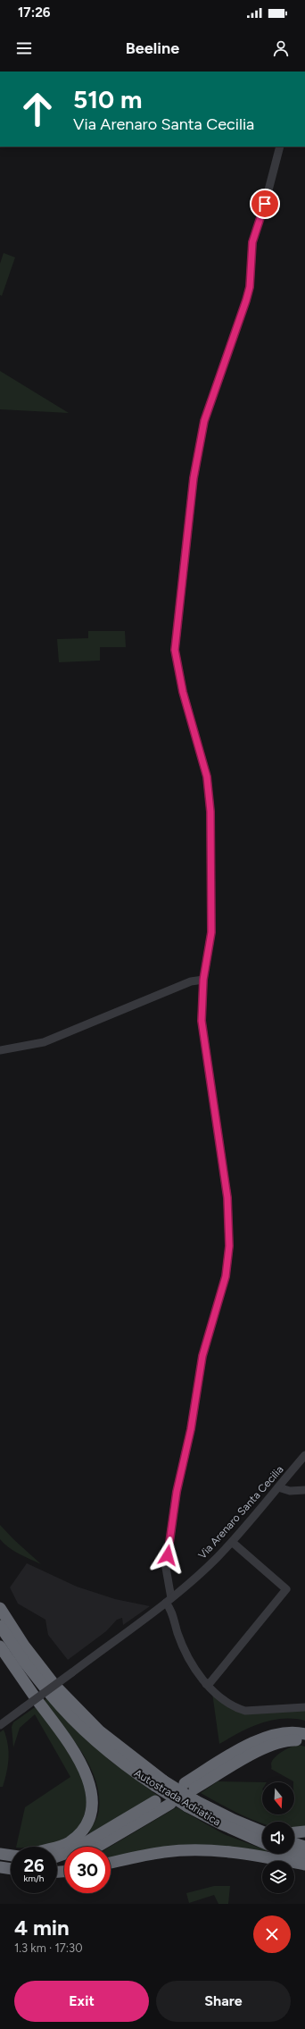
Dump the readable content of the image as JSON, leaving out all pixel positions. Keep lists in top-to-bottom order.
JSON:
{
  "streets": {
    "highway": ["Autostrada Adriatica"],
    "street": ["Via Arenaro Santa Cecilia"]
  },
  "north": "bottom",
  "page": {
    "status": "17:26",
    "header": "Beeline",
    "turn": ["510 m", "Via Arenaro Santa Cecilia"],
    "speed": "26 km/h",
    "limit": "30",
    "heading": ["4 min", "1.3 km · 17:30"],
    "buttons": ["Exit", "Share"]
  }
}
